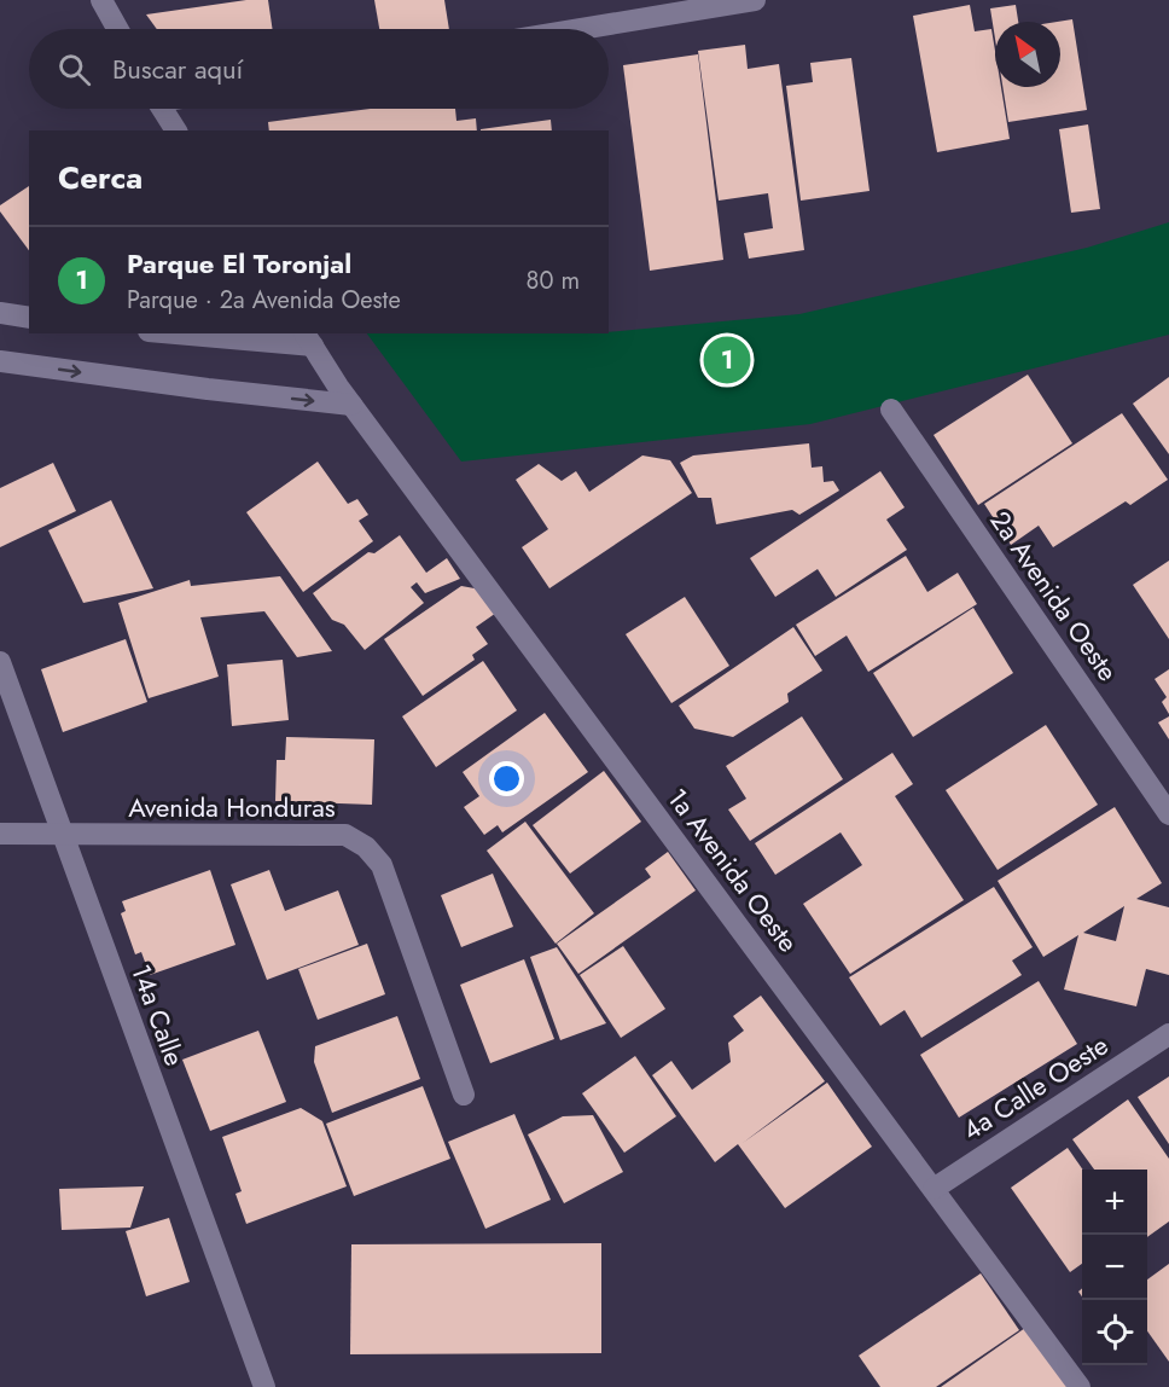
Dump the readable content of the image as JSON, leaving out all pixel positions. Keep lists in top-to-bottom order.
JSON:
{
  "streets": {
    "street": [
      "2a Avenida Oeste",
      "Avenida Honduras",
      "1a Avenida Oeste",
      "14a Calle",
      "4a Calle Oeste"
    ]
  },
  "crossings": [
    ["Avenida Honduras", "14a Calle"],
    ["1a Avenida Oeste", "4a Calle Oeste"]
  ],
  "north": "top left",
  "page": {
    "search": "Buscar aquí",
    "heading": "Cerca",
    "list": [
      {
        "mark": "1",
        "name": "Parque El Toronjal",
        "note": "Parque · 2a Avenida Oeste",
        "value": "80 m"
      }
    ],
    "pins": "1",
    "map_buttons": ["+", "−"]
  }
}
